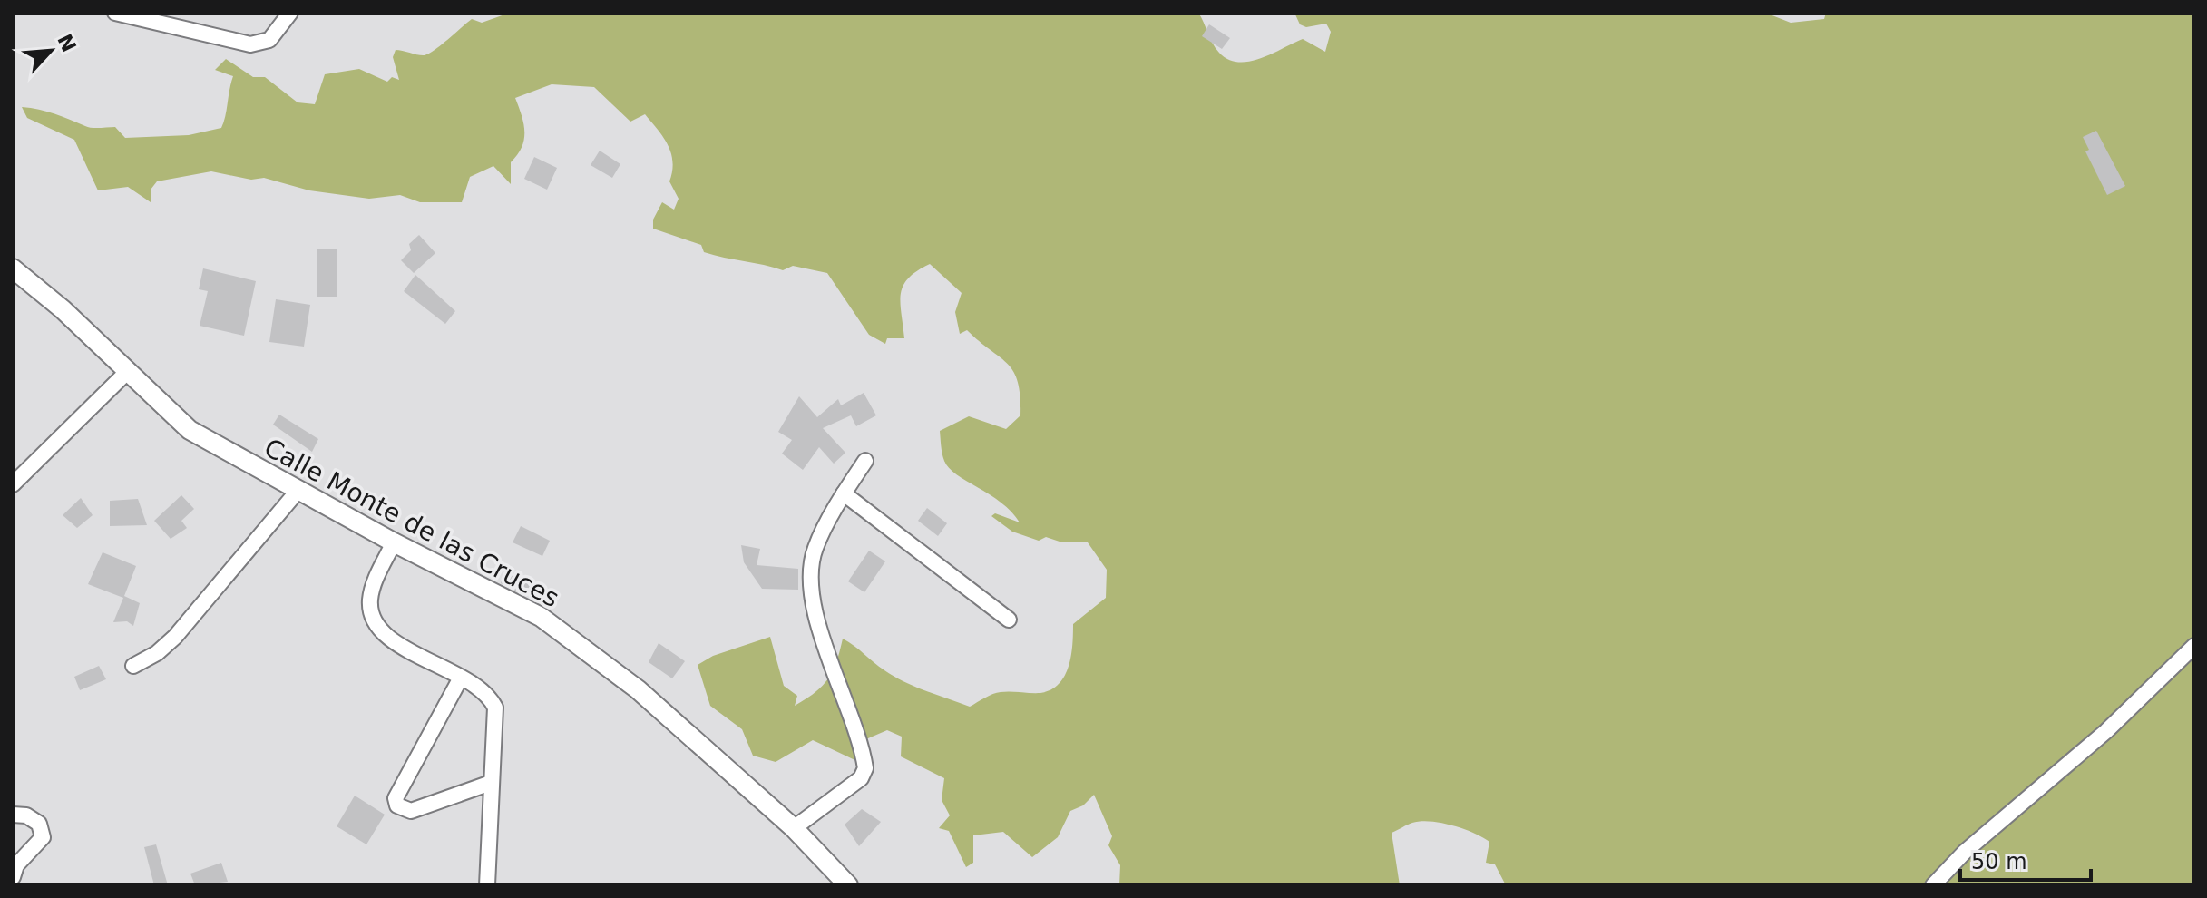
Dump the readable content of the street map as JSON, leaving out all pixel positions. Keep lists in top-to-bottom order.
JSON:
{
  "streets": {
    "street": ["Calle Monte de las Cruces"]
  },
  "scale_bar": "50 m",
  "north": "top right"
}
